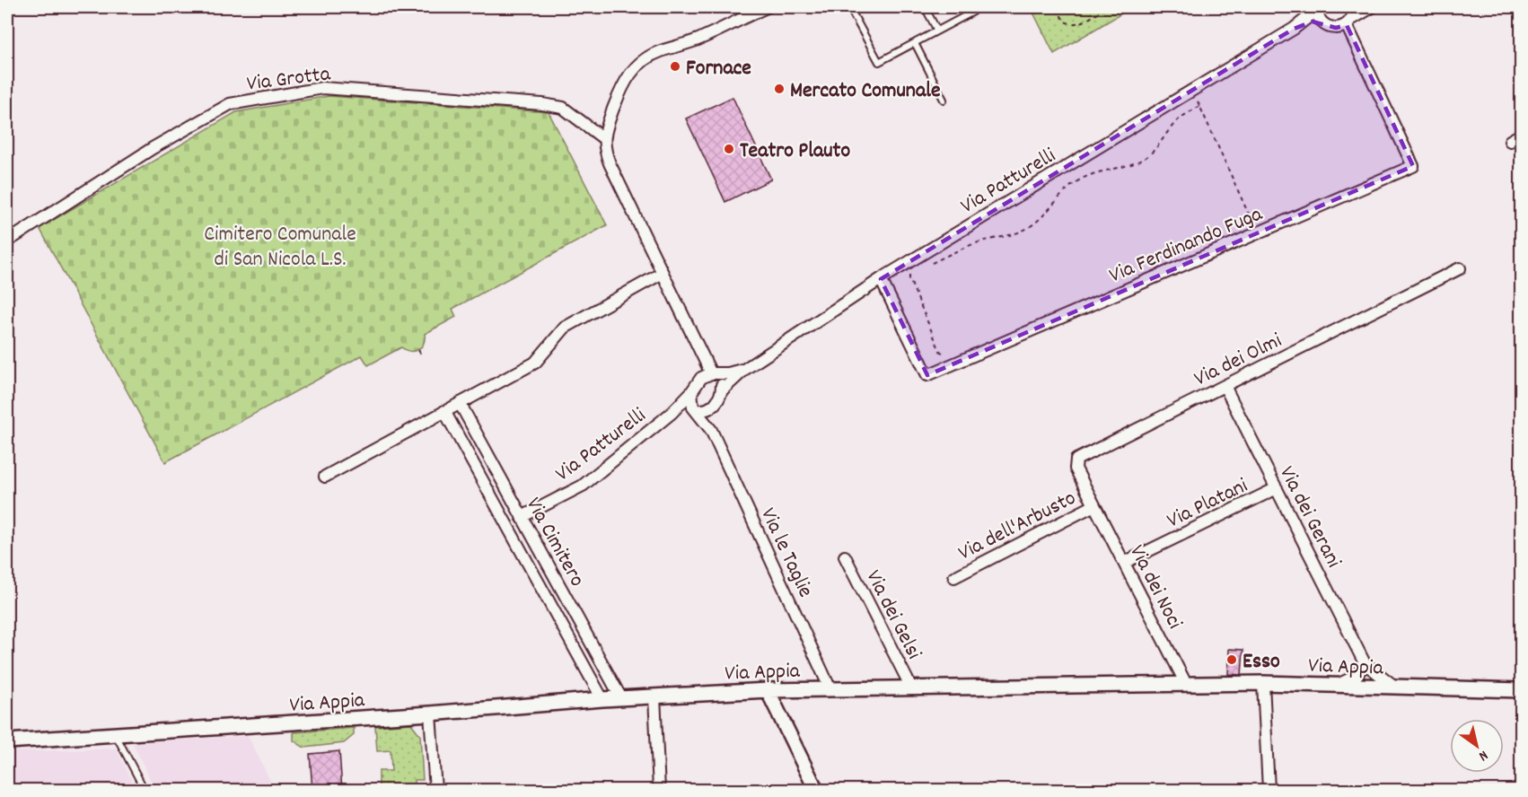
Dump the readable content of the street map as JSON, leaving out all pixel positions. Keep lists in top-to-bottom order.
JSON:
{
  "streets": {
    "street": [
      "Via Grotta",
      "Via Patturelli",
      "Via Ferdinando Fuga",
      "Via dei Olmi",
      "Via Platani",
      "Via dei Gerani",
      "Via dell'Arbusto",
      "Via Cimitero",
      "Via le Taglie",
      "Via dei Noci",
      "Via dei Gelsi",
      "Via Appia"
    ]
  },
  "crossings": [
    ["Via Patturelli", "Via Ferdinando Fuga"],
    ["Via Patturelli", "Via Cimitero"],
    ["Via Patturelli", "Via le Taglie"],
    ["Via dei Olmi", "Via dei Gerani"],
    ["Via dei Olmi", "Via dell'Arbusto"],
    ["Via dei Olmi", "Via dei Noci"],
    ["Via Platani", "Via dei Gerani"],
    ["Via Platani", "Via dei Noci"],
    ["Via dei Gerani", "Via Appia"],
    ["Via dell'Arbusto", "Via dei Noci"],
    ["Via Cimitero", "Via Appia"],
    ["Via le Taglie", "Via Appia"],
    ["Via dei Noci", "Via Appia"],
    ["Via dei Gelsi", "Via Appia"]
  ],
  "parks": ["Cimitero Comunale di San Nicola L.S."],
  "places": [
    "Fornace",
    "Mercato Comunale",
    "Teatro Plauto",
    "Esso"
  ],
  "north": "bottom right"
}
